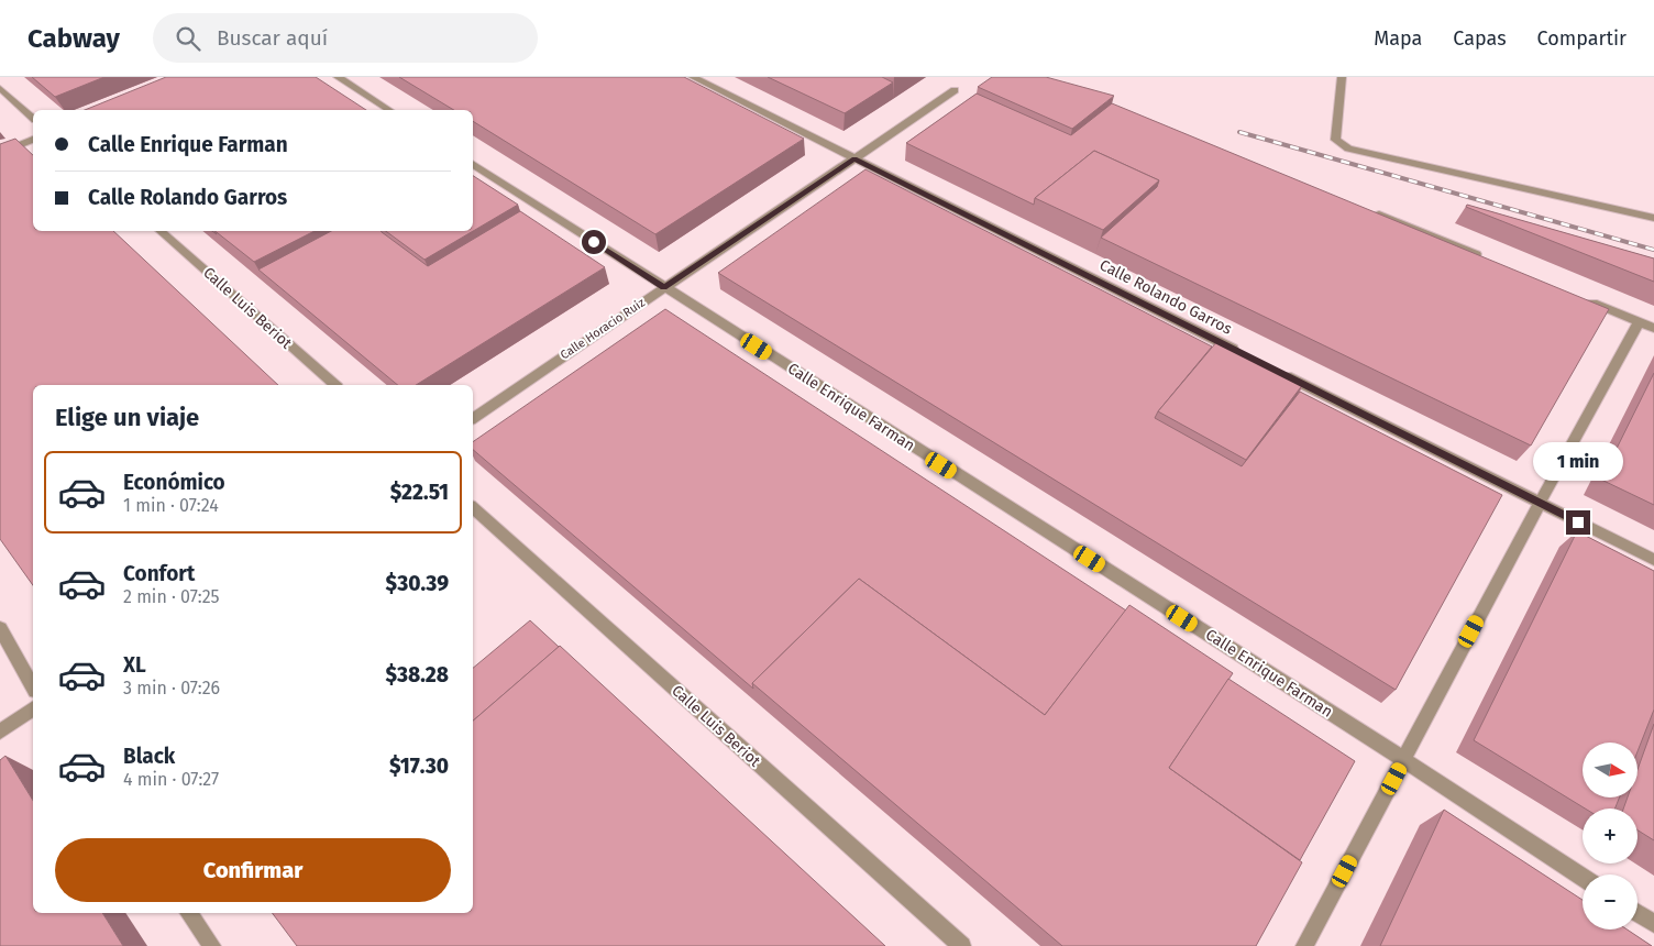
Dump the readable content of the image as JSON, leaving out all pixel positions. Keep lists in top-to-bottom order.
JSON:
{
  "streets": {
    "street": [
      "Calle Rolando Garros",
      "Calle Luis Beriot",
      "Calle Horacio Ruiz",
      "Calle Enrique Farman"
    ]
  },
  "crossings": [
    ["Calle Rolando Garros", "Calle Horacio Ruiz"],
    ["Calle Horacio Ruiz", "Calle Enrique Farman"]
  ],
  "north": "right",
  "page": {
    "header": "Cabway",
    "search": "Buscar aquí",
    "nav": ["Mapa", "Capas", "Compartir"],
    "banner": ["Calle Enrique Farman", "Calle Rolando Garros"],
    "heading": "Elige un viaje",
    "bubble": "1 min",
    "list": [
      {
        "name": "Económico",
        "note": "1 min · 07:24",
        "value": "$22.51"
      },
      {
        "name": "Confort",
        "note": "2 min · 07:25",
        "value": "$30.39"
      },
      {
        "name": "XL",
        "note": "3 min · 07:26",
        "value": "$38.28"
      },
      {
        "name": "Black",
        "note": "4 min · 07:27",
        "value": "$17.30"
      }
    ],
    "map_buttons": ["+", "−"],
    "buttons": "Confirmar"
  }
}
